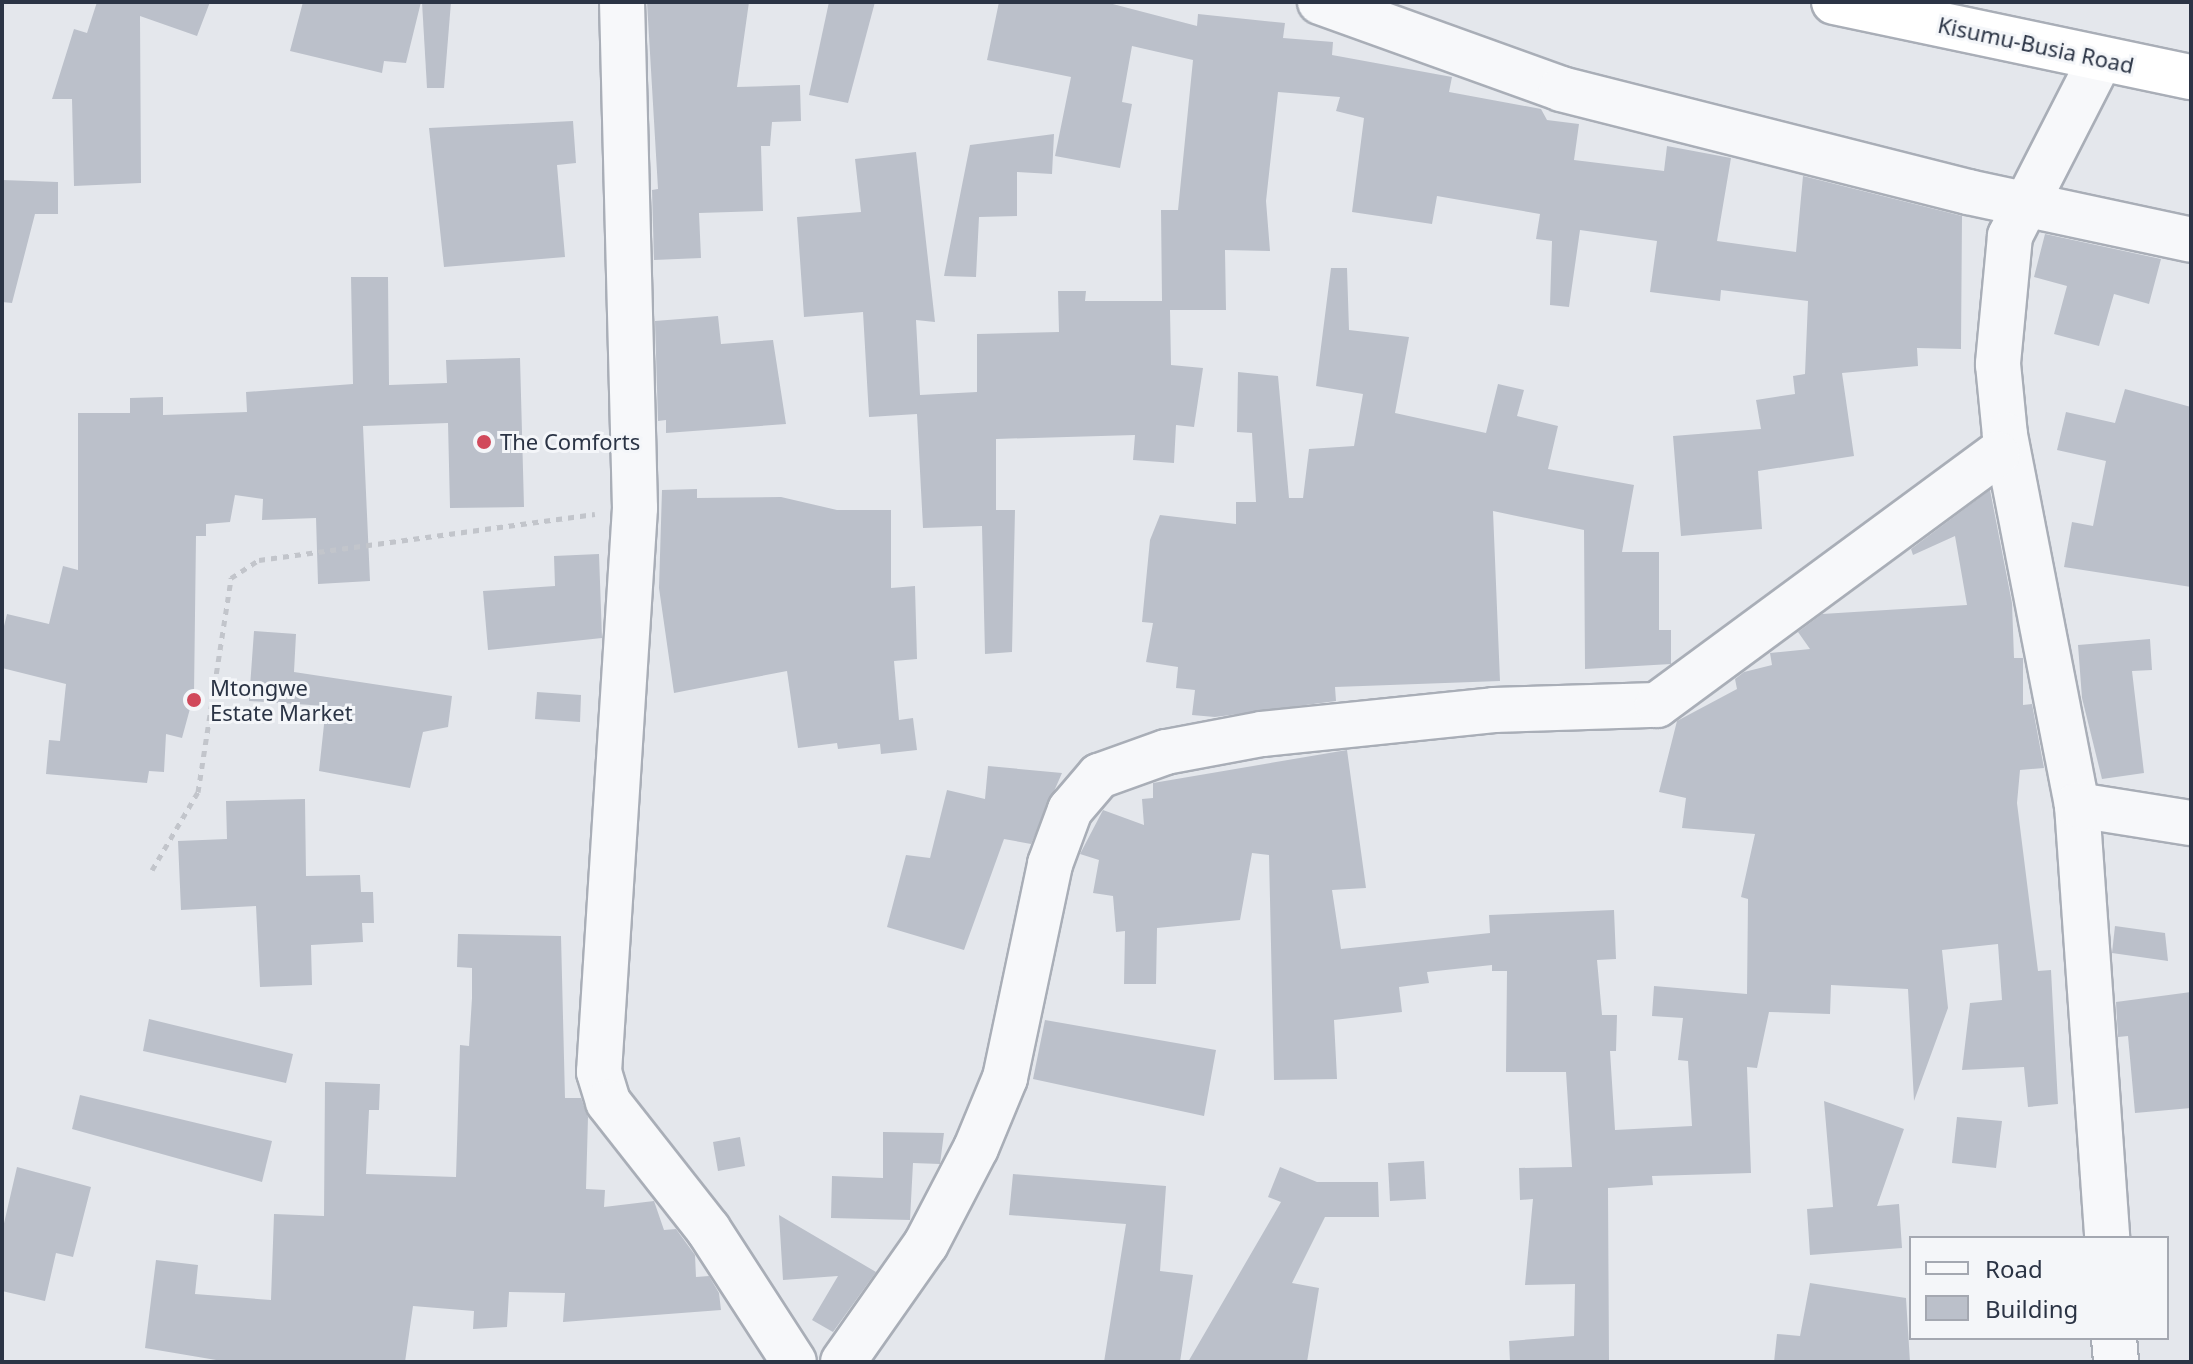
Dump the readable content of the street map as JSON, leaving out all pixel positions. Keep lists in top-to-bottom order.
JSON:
{
  "streets": {
    "highway": ["Kisumu-Busia Road"]
  },
  "places": ["The Comforts", "Mtongwe Estate Market"],
  "legend": ["Road", "Building"]
}
